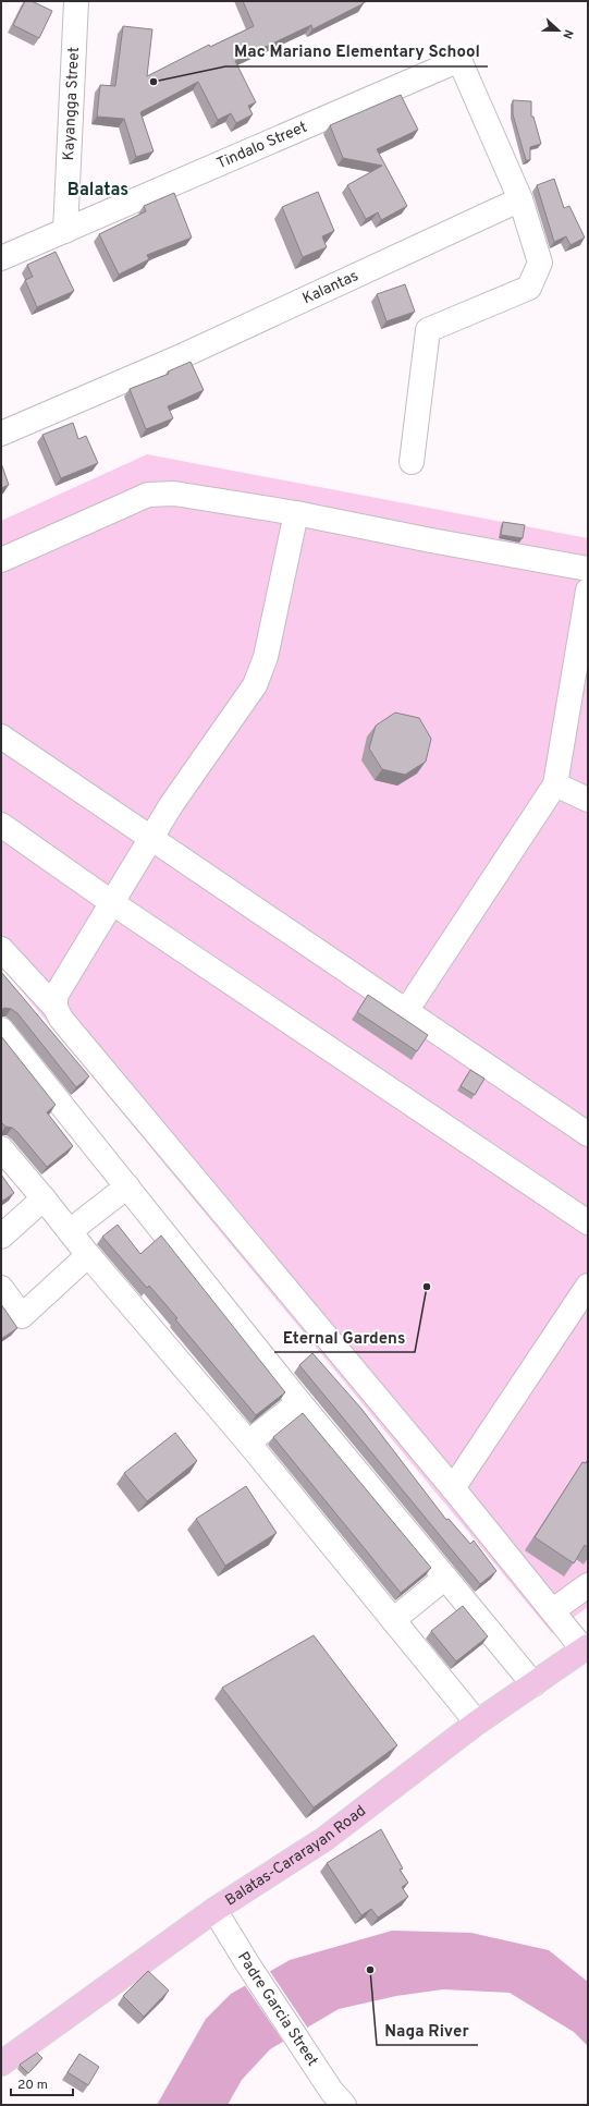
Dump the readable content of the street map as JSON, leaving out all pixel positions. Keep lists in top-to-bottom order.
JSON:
{
  "streets": {
    "main road": ["Balatas-Cararayan Road"],
    "street": [
      "Kayangga Street",
      "Tindalo Street",
      "Kalantas",
      "Padre Garcia Street"
    ]
  },
  "crossings": [
    ["Kayangga Street", "Tindalo Street"],
    ["Tindalo Street", "Kalantas"],
    ["Balatas-Cararayan Road", "Padre Garcia Street"]
  ],
  "districts": ["Balatas"],
  "places": ["Mac Mariano Elementary School", "Eternal Gardens", "Naga River"],
  "scale_bar": "20 m",
  "north": "right"
}
